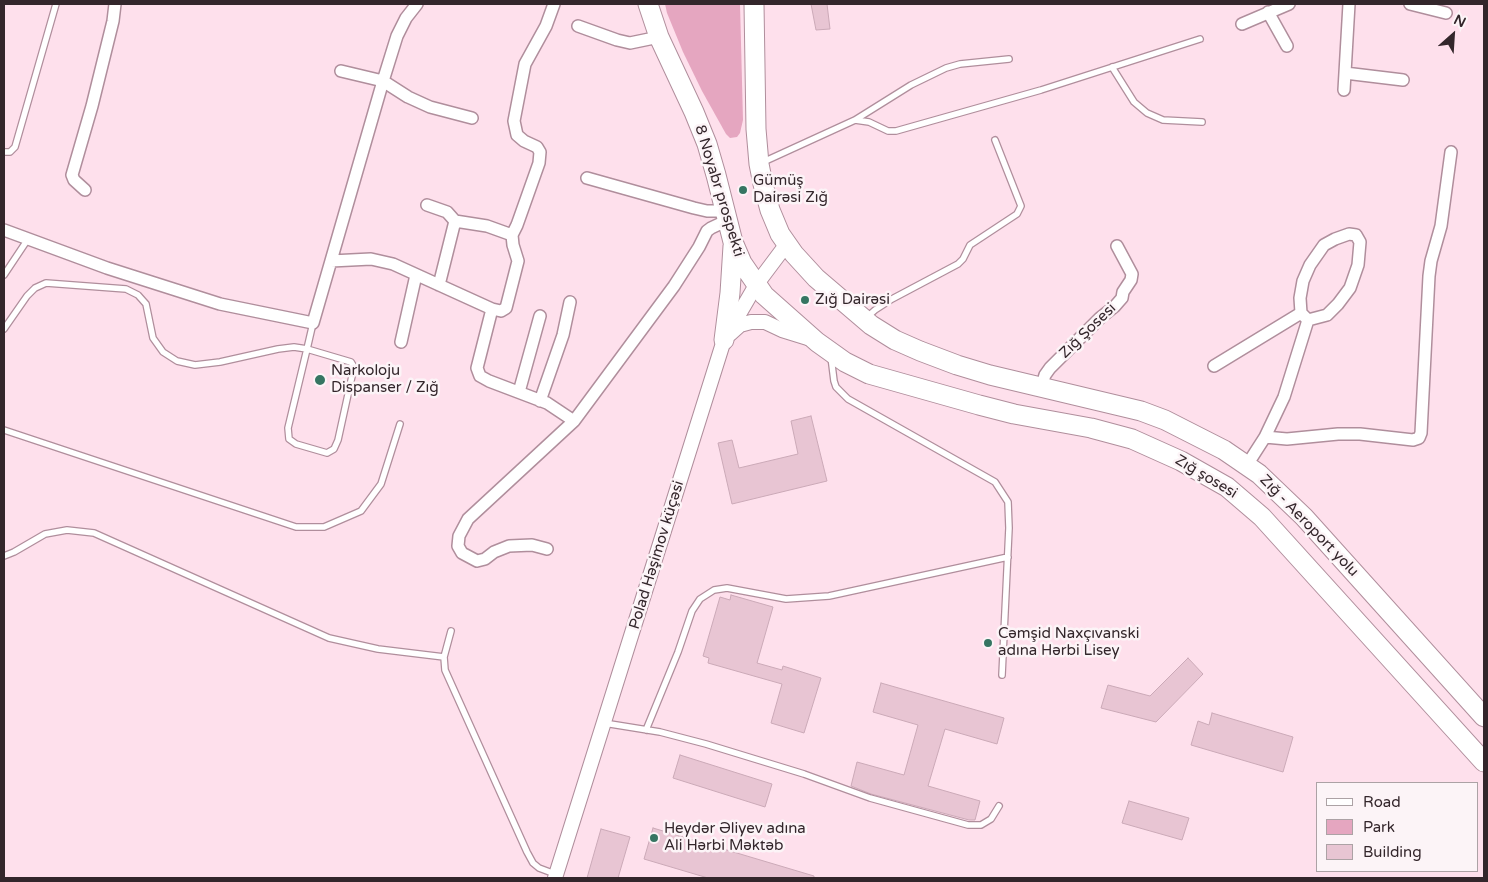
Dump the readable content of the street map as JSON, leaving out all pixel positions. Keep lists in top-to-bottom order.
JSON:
{
  "streets": {
    "highway": ["8 Noyabr prospekti", "Zığ şosesi", "Zığ - Aeroport yolu"],
    "street": ["Zığ Şosesi", "Polad Həşimov küçəsi"]
  },
  "crossings": [
    ["8 Noyabr prospekti", "Zığ şosesi"],
    ["8 Noyabr prospekti", "Polad Həşimov küçəsi"],
    ["Zığ Şosesi", "Zığ - Aeroport yolu"]
  ],
  "places": [
    "Gümüş Dairəsi Zığ",
    "Zığ Dairəsi",
    "Narkoloju Dispanser / Zığ",
    "Cəmşid Naxçıvanski adına Hərbi Lisey",
    "Heydər Əliyev adına Ali Hərbi Məktəb"
  ],
  "legend": ["Road", "Park", "Building"],
  "north": "top right"
}
